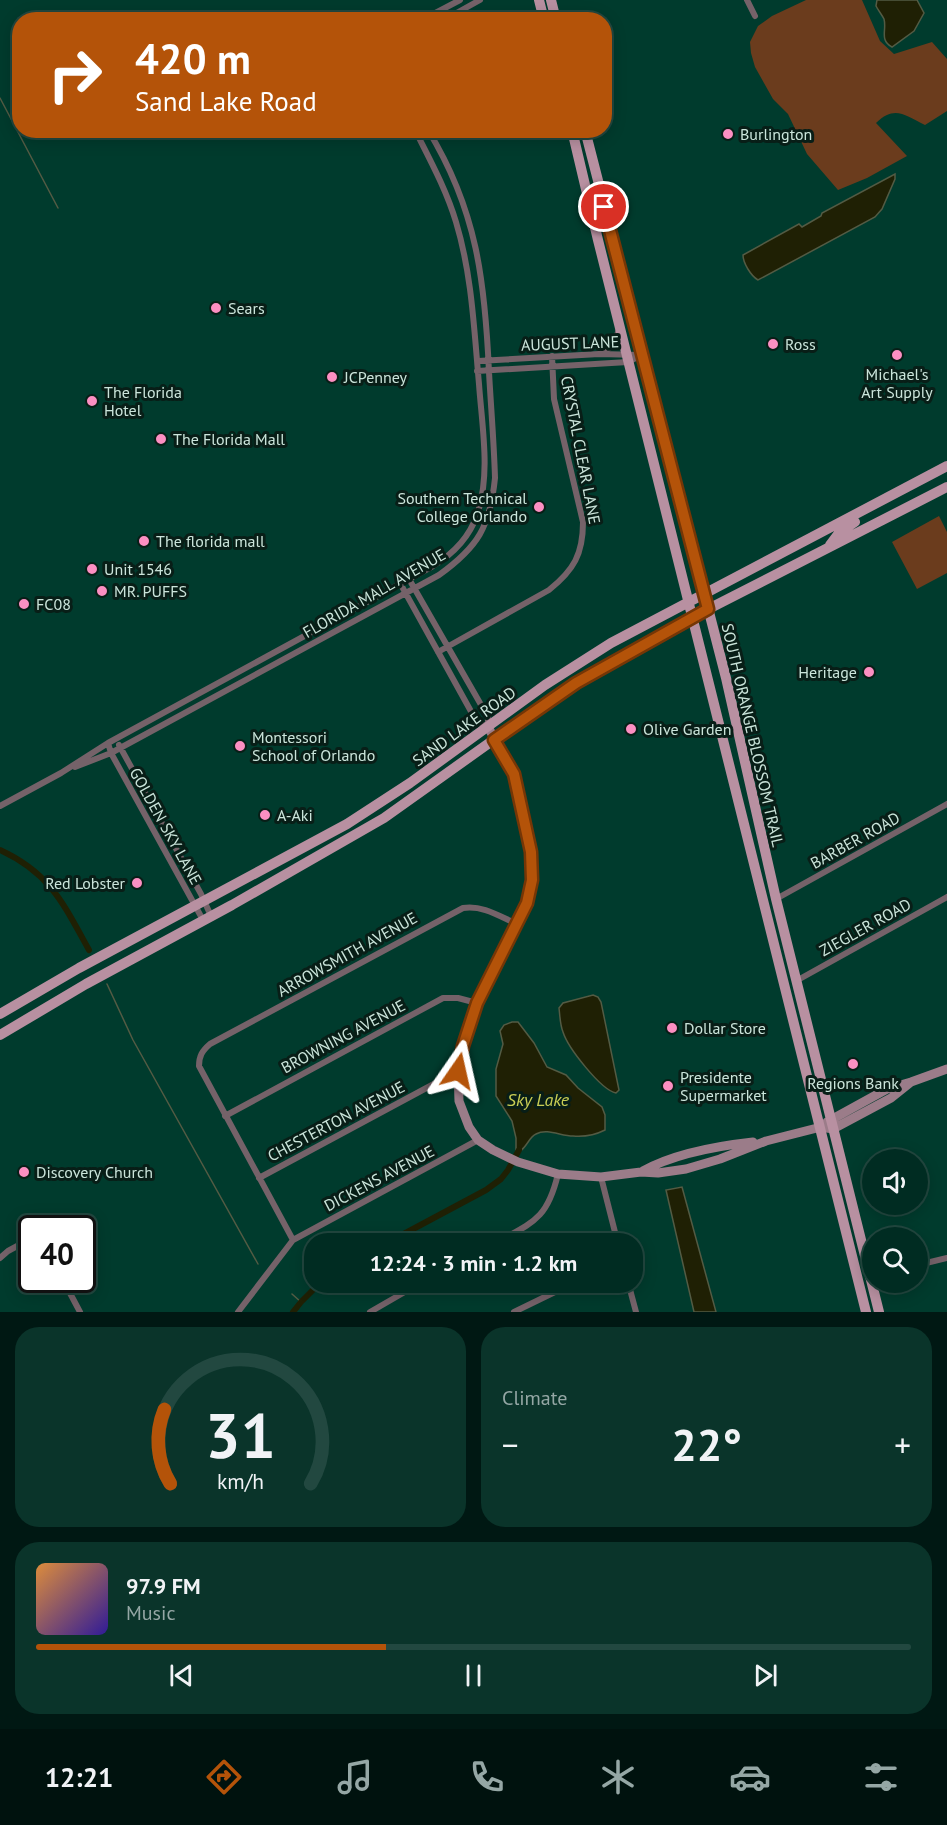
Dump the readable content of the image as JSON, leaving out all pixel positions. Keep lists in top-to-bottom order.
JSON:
{
  "streets": {
    "main road": ["SAND LAKE ROAD", "SOUTH ORANGE BLOSSOM TRAIL"],
    "street": [
      "AUGUST LANE",
      "CRYSTAL CLEAR LANE",
      "FLORIDA MALL AVENUE",
      "GOLDEN SKY LANE",
      "BARBER ROAD",
      "ZIEGLER ROAD",
      "ARROWSMITH AVENUE",
      "BROWNING AVENUE",
      "CHESTERTON AVENUE",
      "DICKENS AVENUE"
    ]
  },
  "crossings": [
    ["AUGUST LANE", "CRYSTAL CLEAR LANE"],
    ["AUGUST LANE", "FLORIDA MALL AVENUE"],
    ["AUGUST LANE", "SOUTH ORANGE BLOSSOM TRAIL"],
    ["FLORIDA MALL AVENUE", "GOLDEN SKY LANE"],
    ["SAND LAKE ROAD", "SOUTH ORANGE BLOSSOM TRAIL"],
    ["SAND LAKE ROAD", "GOLDEN SKY LANE"],
    ["SOUTH ORANGE BLOSSOM TRAIL", "BARBER ROAD"],
    ["SOUTH ORANGE BLOSSOM TRAIL", "ZIEGLER ROAD"],
    ["ARROWSMITH AVENUE", "BROWNING AVENUE"]
  ],
  "water": ["Sky Lake"],
  "places": [
    "Burlington",
    "Sears",
    "Ross",
    "Michael's Art Supply",
    "JCPenney",
    "The Florida Hotel",
    "The Florida Mall",
    "Southern Technical College Orlando",
    "The florida mall",
    "Unit 1546",
    "MR. PUFFS",
    "FC08",
    "Heritage",
    "Olive Garden",
    "Montessori School of Orlando",
    "A-Aki",
    "Red Lobster",
    "Dollar Store",
    "Regions Bank",
    "Presidente Supermarket",
    "Discovery Church"
  ],
  "page": {
    "turn": ["420 m", "Sand Lake Road"],
    "limit": "40",
    "trip": "12:24 · 3 min · 1.2 km",
    "tile": "Climate",
    "heat": ["−", "22°", "+"],
    "song": ["97.9 FM", "Music"],
    "tabs": "12:21",
    "gauge": ["31", "km/h"]
  }
}
